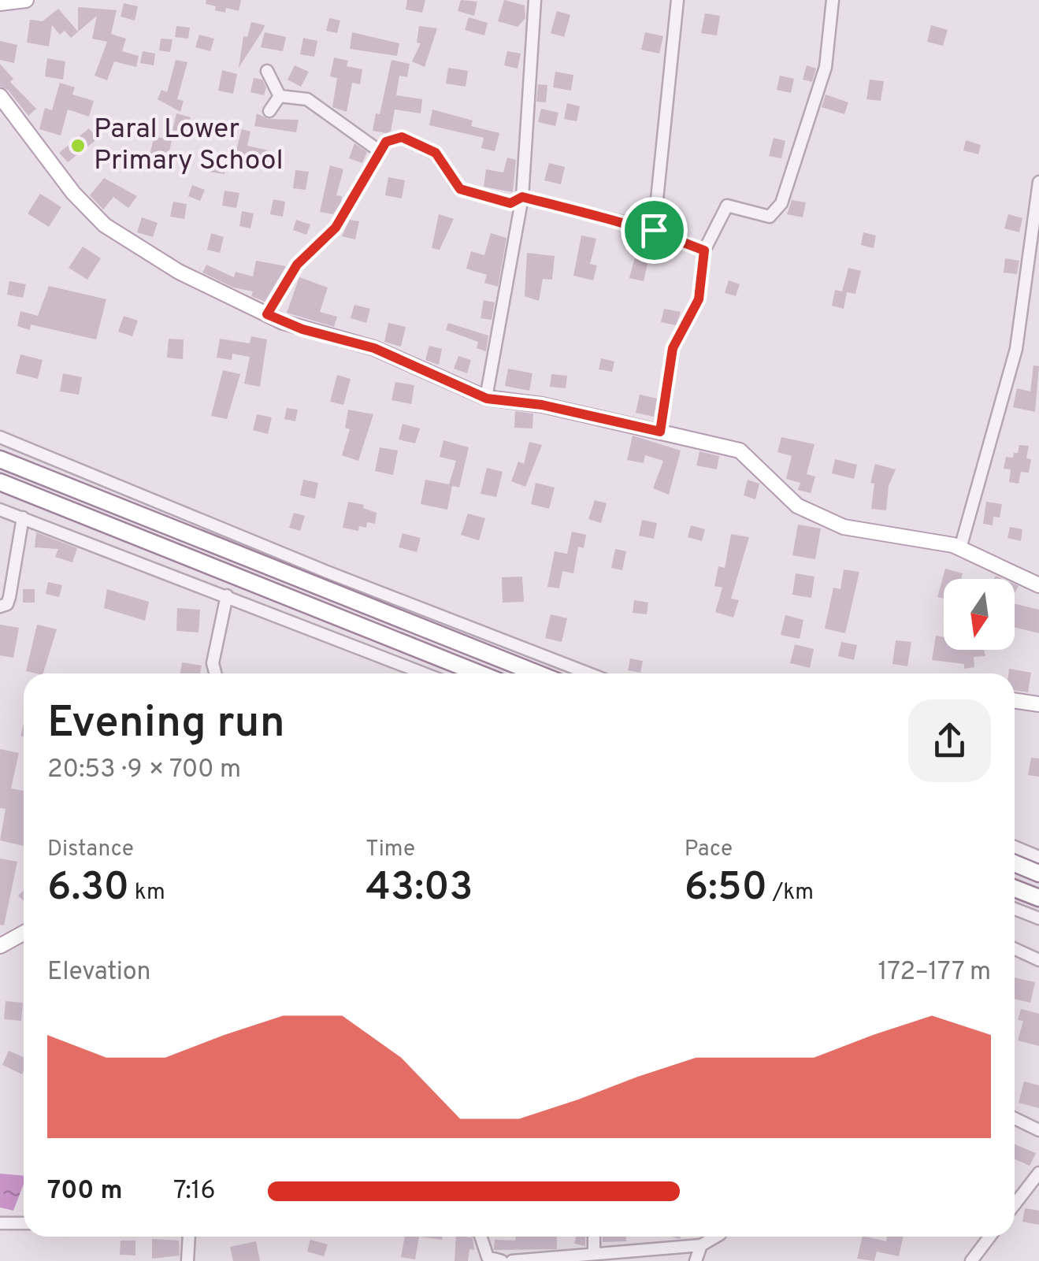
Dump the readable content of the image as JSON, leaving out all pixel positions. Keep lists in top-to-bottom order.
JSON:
{
  "places": ["Paral Lower Primary School"],
  "north": "bottom",
  "page": {
    "heading": ["Evening run", "20:53 · 9 × 700 m"],
    "stats": [
      ["Distance", "6.30 km"],
      ["Time", "43:03"],
      ["Pace", "6:50 /km"]
    ],
    "chart": ["Elevation", "172–177 m"],
    "list": [
      {
        "name": "700 m",
        "note": "7:16"
      }
    ]
  }
}
